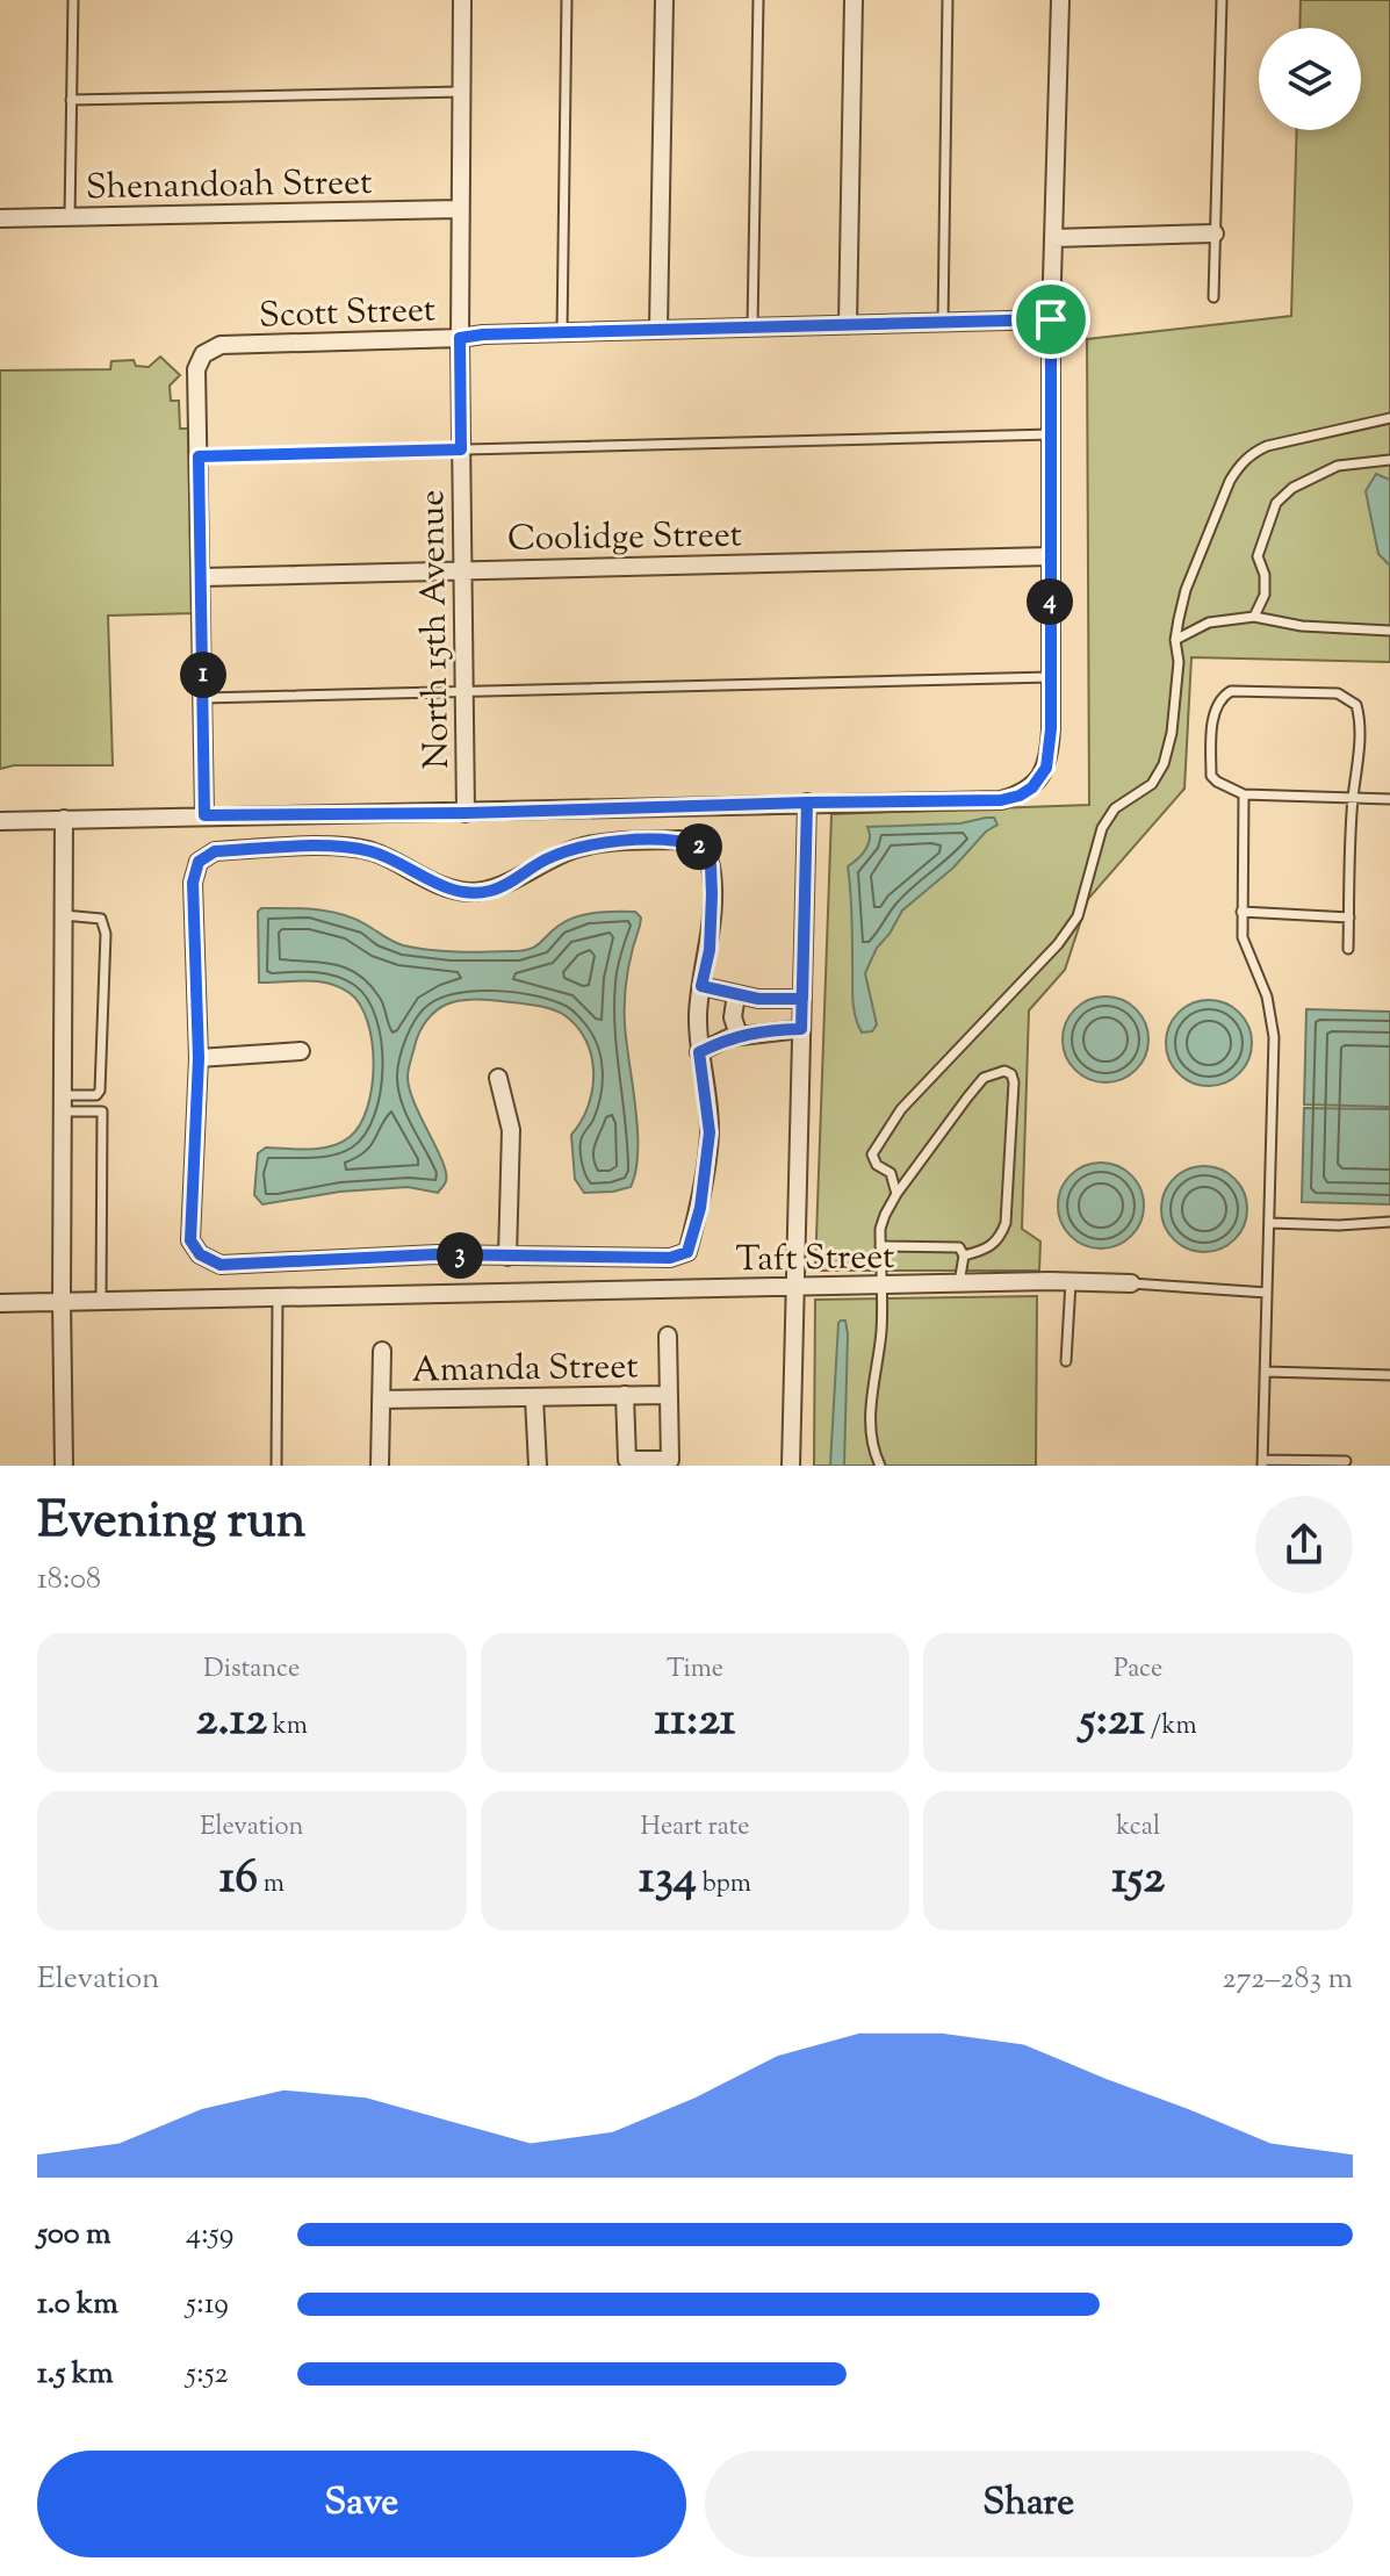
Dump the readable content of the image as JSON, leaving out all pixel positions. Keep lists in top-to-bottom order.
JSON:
{
  "streets": {
    "street": [
      "Shenandoah Street",
      "Scott Street",
      "Coolidge Street",
      "North 15th Avenue",
      "Taft Street",
      "Amanda Street"
    ]
  },
  "crossings": [
    ["Shenandoah Street", "North 15th Avenue"],
    ["Scott Street", "North 15th Avenue"],
    ["Coolidge Street", "North 15th Avenue"]
  ],
  "page": {
    "pins": [
      "4",
      "1",
      "2",
      "3"
    ],
    "heading": ["Evening run", "18:08"],
    "stats": [
      ["Distance", "2.12 km"],
      ["Time", "11:21"],
      ["Pace", "5:21 /km"],
      ["Elevation", "16 m"],
      ["Heart rate", "134 bpm"],
      ["kcal", "152"]
    ],
    "chart": ["Elevation", "272–283 m"],
    "list": [
      {
        "name": "500 m",
        "note": "4:59"
      },
      {
        "name": "1.0 km",
        "note": "5:19"
      },
      {
        "name": "1.5 km",
        "note": "5:52"
      }
    ],
    "buttons": ["Save", "Share"]
  }
}
